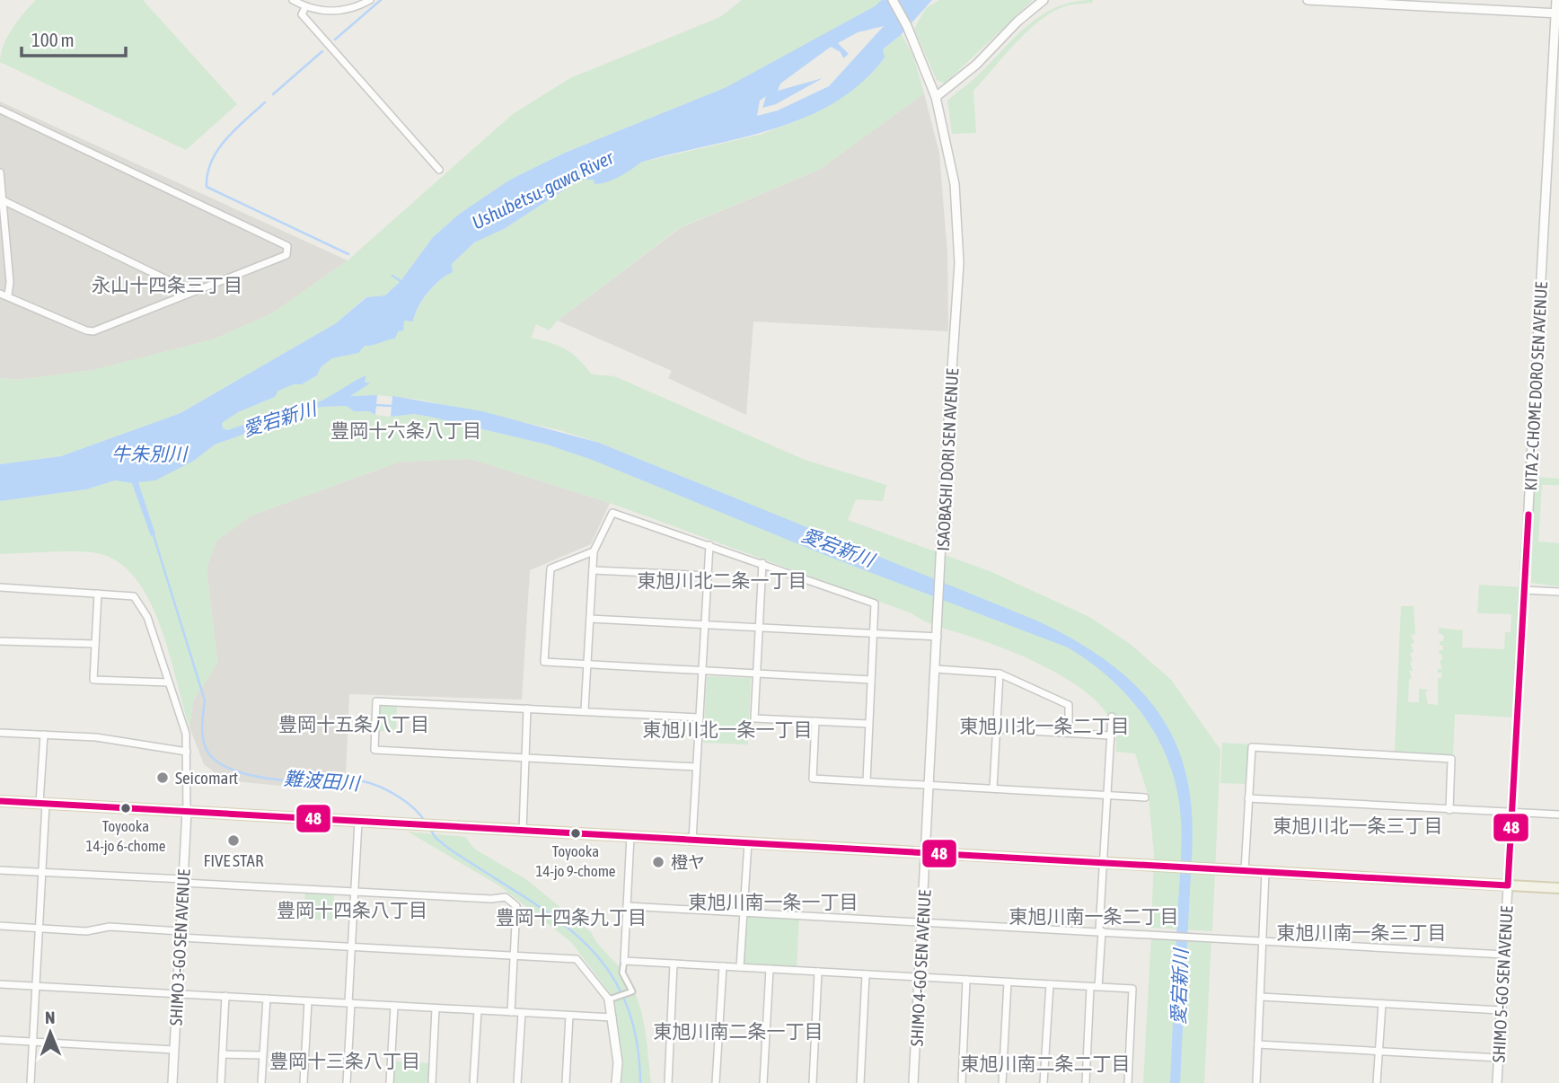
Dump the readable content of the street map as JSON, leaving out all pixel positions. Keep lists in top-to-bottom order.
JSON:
{
  "streets": {
    "street": [
      "KITA 2-CHOME DORO SEN AVENUE",
      "ISAOBASHI DORI SEN AVENUE",
      "SHIMO 3-GO SEN AVENUE",
      "SHIMO 4-GO SEN AVENUE",
      "SHIMO 5-GO SEN AVENUE"
    ]
  },
  "crossings": [
    ["KITA 2-CHOME DORO SEN AVENUE", "SHIMO 5-GO SEN AVENUE"],
    ["ISAOBASHI DORI SEN AVENUE", "SHIMO 4-GO SEN AVENUE"]
  ],
  "districts": [
    "永山十四条三丁目",
    "豊岡十六条八丁目",
    "東旭川北二条一丁目",
    "豊岡十五条八丁目",
    "東旭川北一条二丁目",
    "東旭川北一条一丁目",
    "東旭川北一条三丁目",
    "東旭川南一条一丁目",
    "豊岡十四条八丁目",
    "東旭川南一条二丁目",
    "豊岡十四条九丁目",
    "東旭川南一条三丁目",
    "東旭川南二条一丁目",
    "豊岡十三条八丁目",
    "東旭川南二条二丁目"
  ],
  "water": [
    "Ushubetsu-gawa River",
    "愛宕新川",
    "牛朱別川",
    "難波田川"
  ],
  "places": [
    "Seicomart",
    "Toyooka 14-jo 6-chome",
    "Toyooka 14-jo 9-chome",
    "FIVE STAR",
    "橙ヤ"
  ],
  "lines": ["transit line 48"],
  "scale_bar": "100 m",
  "north": "top"
}
